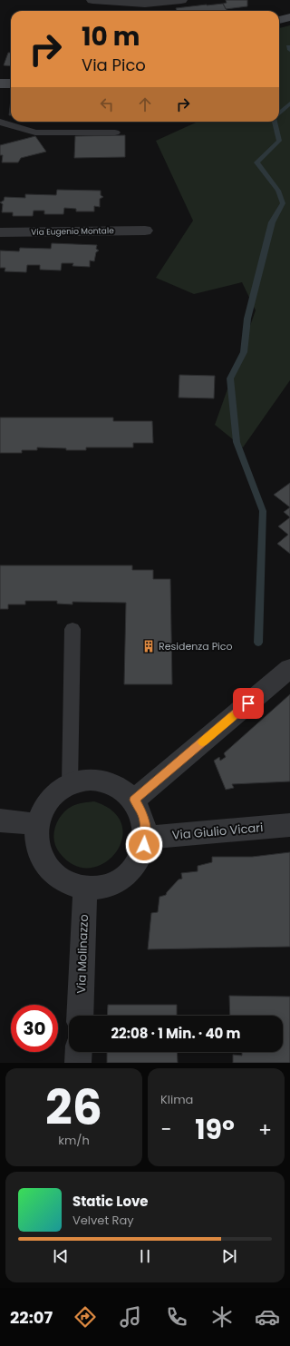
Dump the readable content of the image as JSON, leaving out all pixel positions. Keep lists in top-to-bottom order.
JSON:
{
  "streets": {
    "street": ["Via Eugenio Montale", "Via Giulio Vicari", "Via Molinazzo"]
  },
  "crossings": [
    ["Via Giulio Vicari", "Via Molinazzo"]
  ],
  "places": {
    "building": ["Residenza Pico"]
  },
  "page": {
    "turn": ["10 m", "Via Pico"],
    "limit": "30",
    "trip": "22:08 · 1 Min. · 40 m",
    "tile": [
      ["26", "km/h"],
      "Klima"
    ],
    "heat": ["−", "19°", "+"],
    "song": ["Static Love", "Velvet Ray"],
    "tabs": "22:07"
  }
}
